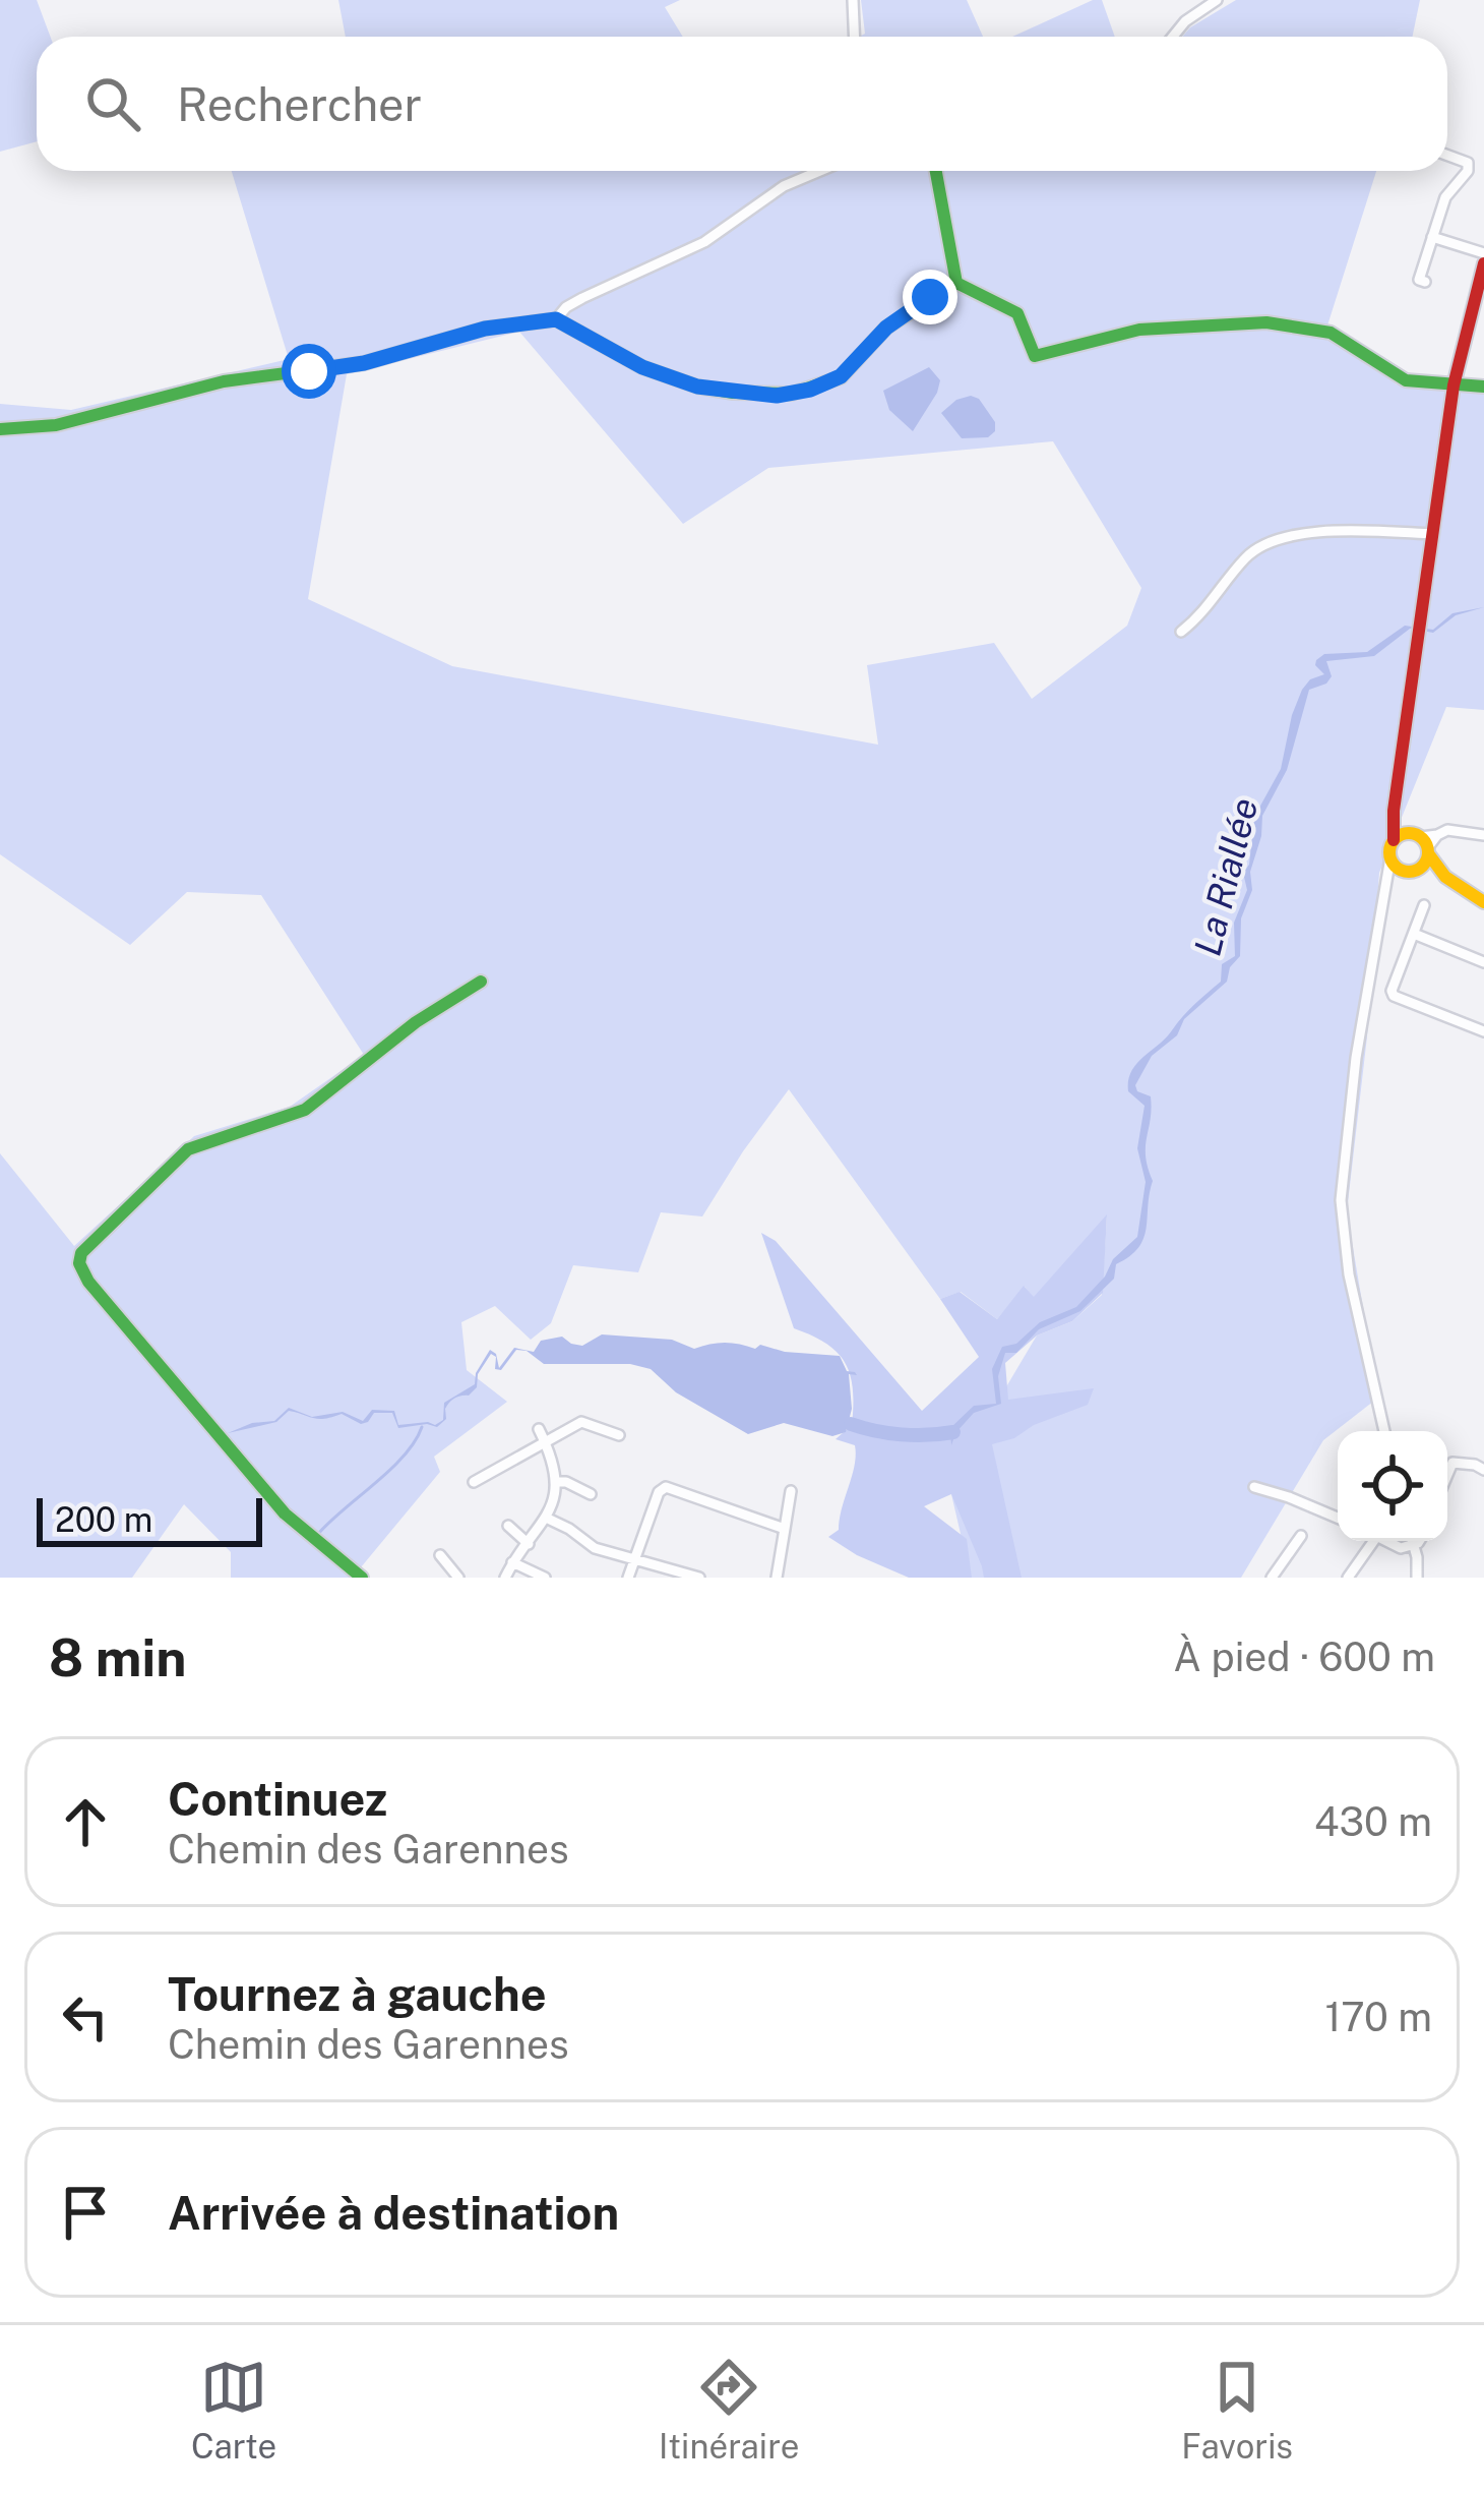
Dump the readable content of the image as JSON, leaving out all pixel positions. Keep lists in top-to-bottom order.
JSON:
{
  "water": ["La Riallée"],
  "scale_bar": "200 m",
  "page": {
    "search": "Rechercher",
    "scale": "200 m",
    "heading": ["8 min", "À pied · 600 m"],
    "list": [
      ["Continuez", "Chemin des Garennes", "430 m"],
      ["Tournez à gauche", "Chemin des Garennes", "170 m"],
      "Arrivée à destination"
    ],
    "nav": ["Carte", "Itinéraire", "Favoris"]
  }
}
